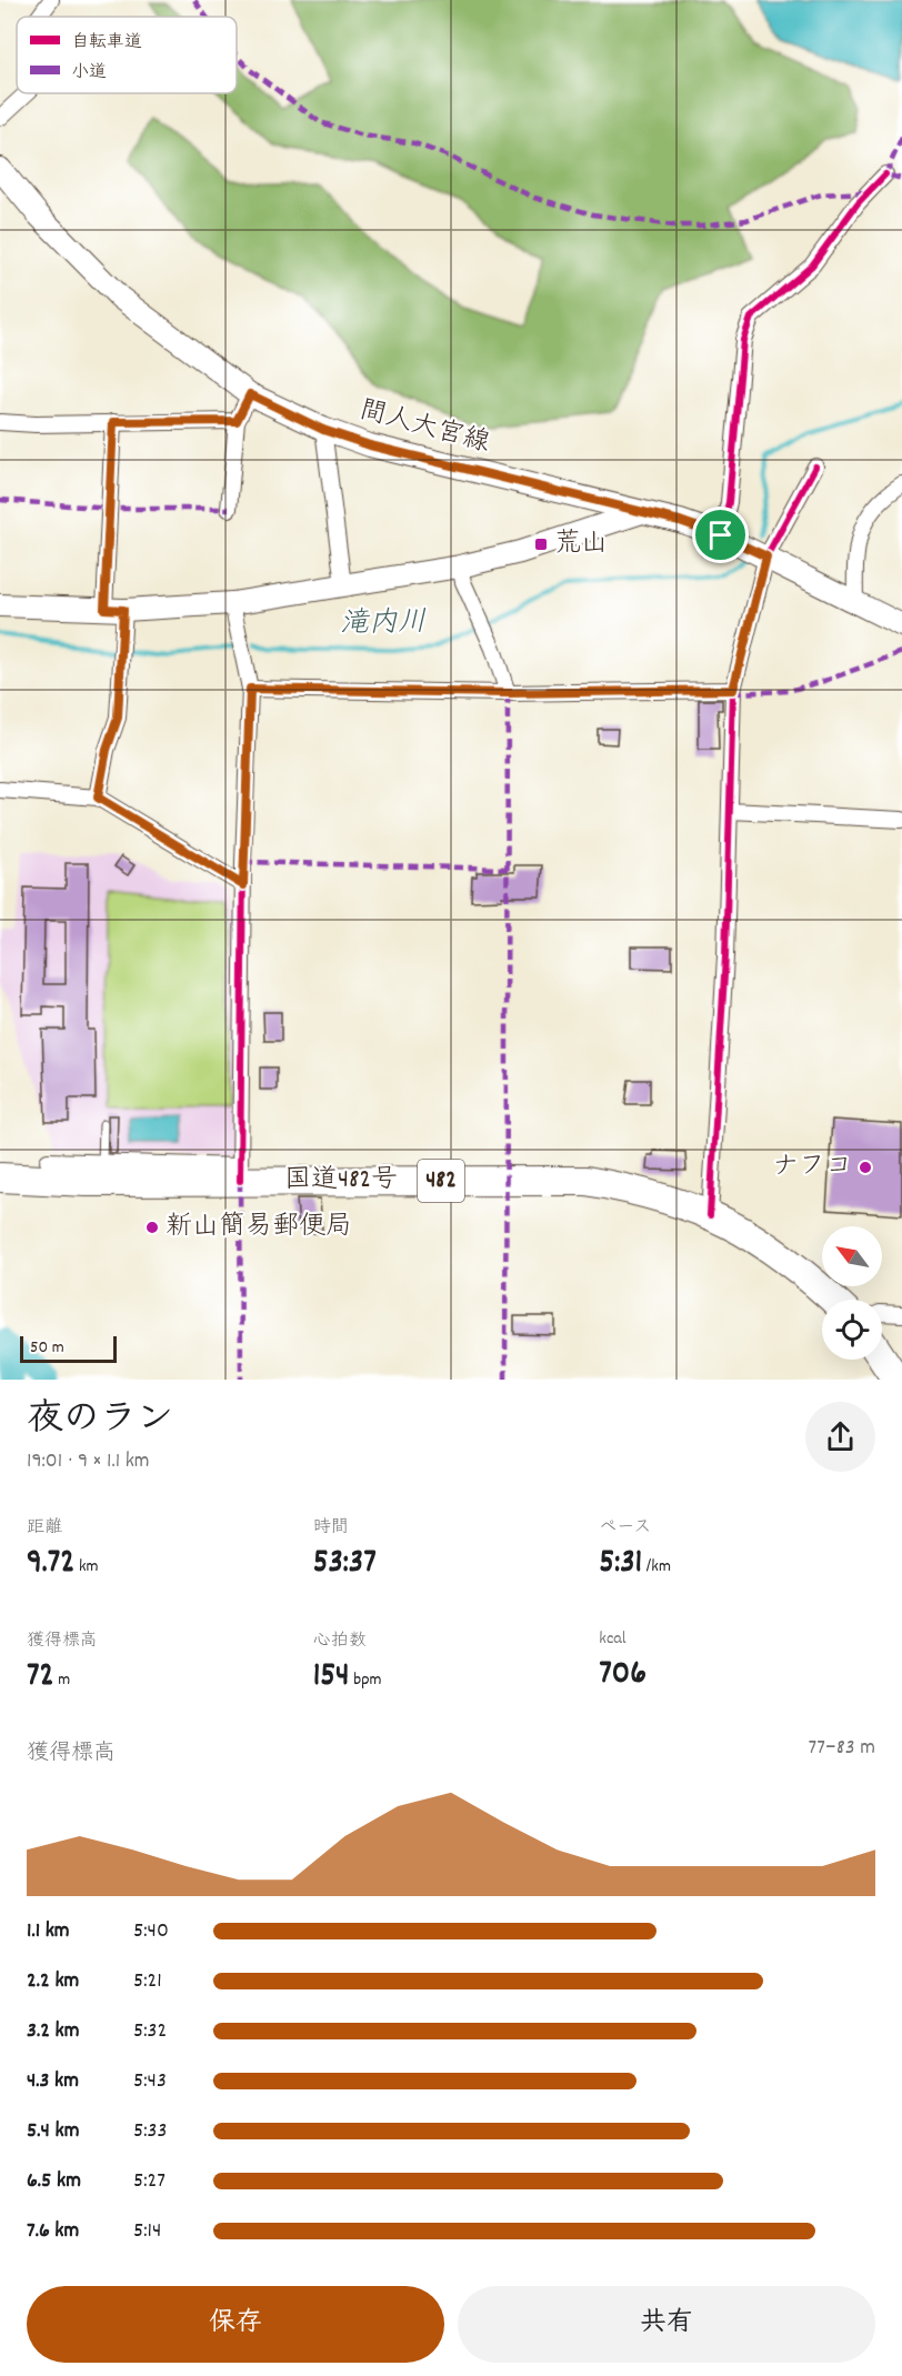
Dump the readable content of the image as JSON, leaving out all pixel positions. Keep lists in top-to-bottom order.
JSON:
{
  "streets": {
    "highway": ["国道482号", "482"],
    "main road": ["間人大宮線"]
  },
  "water": ["滝内川"],
  "places": {
    "transit": ["荒山"],
    "other": ["ナフコ", "新山簡易郵便局"]
  },
  "legend": ["自転車道", "小道"],
  "scale_bar": "50 m",
  "north": "top left",
  "page": {
    "scale": "50 m",
    "heading": ["夜のラン", "19:01 · 9 × 1.1 km"],
    "stats": [
      ["距離", "9.72 km"],
      ["時間", "53:37"],
      ["ペース", "5:31 /km"],
      ["獲得標高", "72 m"],
      ["心拍数", "154 bpm"],
      ["kcal", "706"]
    ],
    "chart": ["獲得標高", "77–83 m"],
    "list": [
      {
        "name": "1.1 km",
        "note": "5:40"
      },
      {
        "name": "2.2 km",
        "note": "5:21"
      },
      {
        "name": "3.2 km",
        "note": "5:32"
      },
      {
        "name": "4.3 km",
        "note": "5:43"
      },
      {
        "name": "5.4 km",
        "note": "5:33"
      },
      {
        "name": "6.5 km",
        "note": "5:27"
      },
      {
        "name": "7.6 km",
        "note": "5:14"
      }
    ],
    "buttons": ["保存", "共有"]
  }
}
